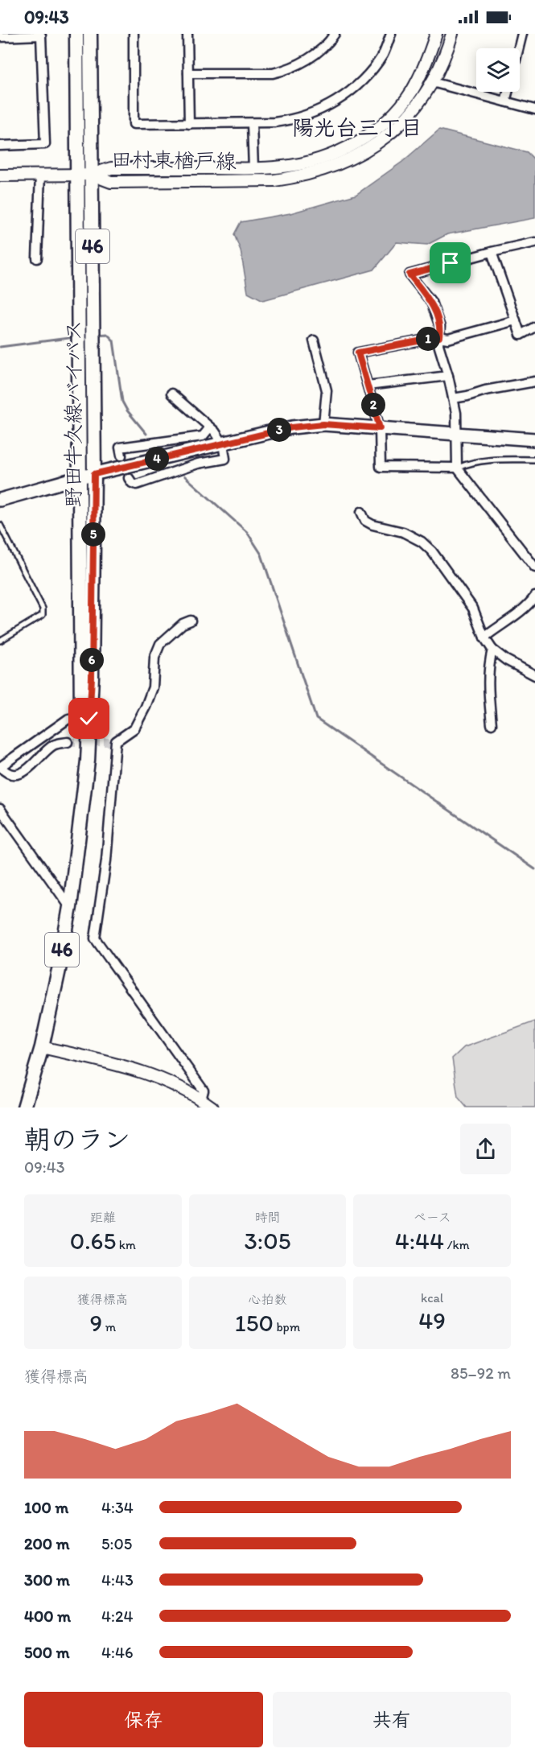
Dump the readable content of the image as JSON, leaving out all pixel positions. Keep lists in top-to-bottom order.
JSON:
{
  "streets": {
    "main road": ["46", "野田牛久線バイパス"],
    "street": ["田村東楢戸線"]
  },
  "crossings": [
    ["田村東楢戸線", "野田牛久線バイパス"]
  ],
  "districts": ["陽光台三丁目"],
  "page": {
    "status": "09:43",
    "pins": [
      "1",
      "2",
      "3",
      "4",
      "5",
      "6"
    ],
    "heading": ["朝のラン", "09:43"],
    "stats": [
      ["距離", "0.65 km"],
      ["時間", "3:05"],
      ["ペース", "4:44 /km"],
      ["獲得標高", "9 m"],
      ["心拍数", "150 bpm"],
      ["kcal", "49"]
    ],
    "chart": ["獲得標高", "85–92 m"],
    "list": [
      {
        "name": "100 m",
        "note": "4:34"
      },
      {
        "name": "200 m",
        "note": "5:05"
      },
      {
        "name": "300 m",
        "note": "4:43"
      },
      {
        "name": "400 m",
        "note": "4:24"
      },
      {
        "name": "500 m",
        "note": "4:46"
      }
    ],
    "buttons": ["保存", "共有"]
  }
}
